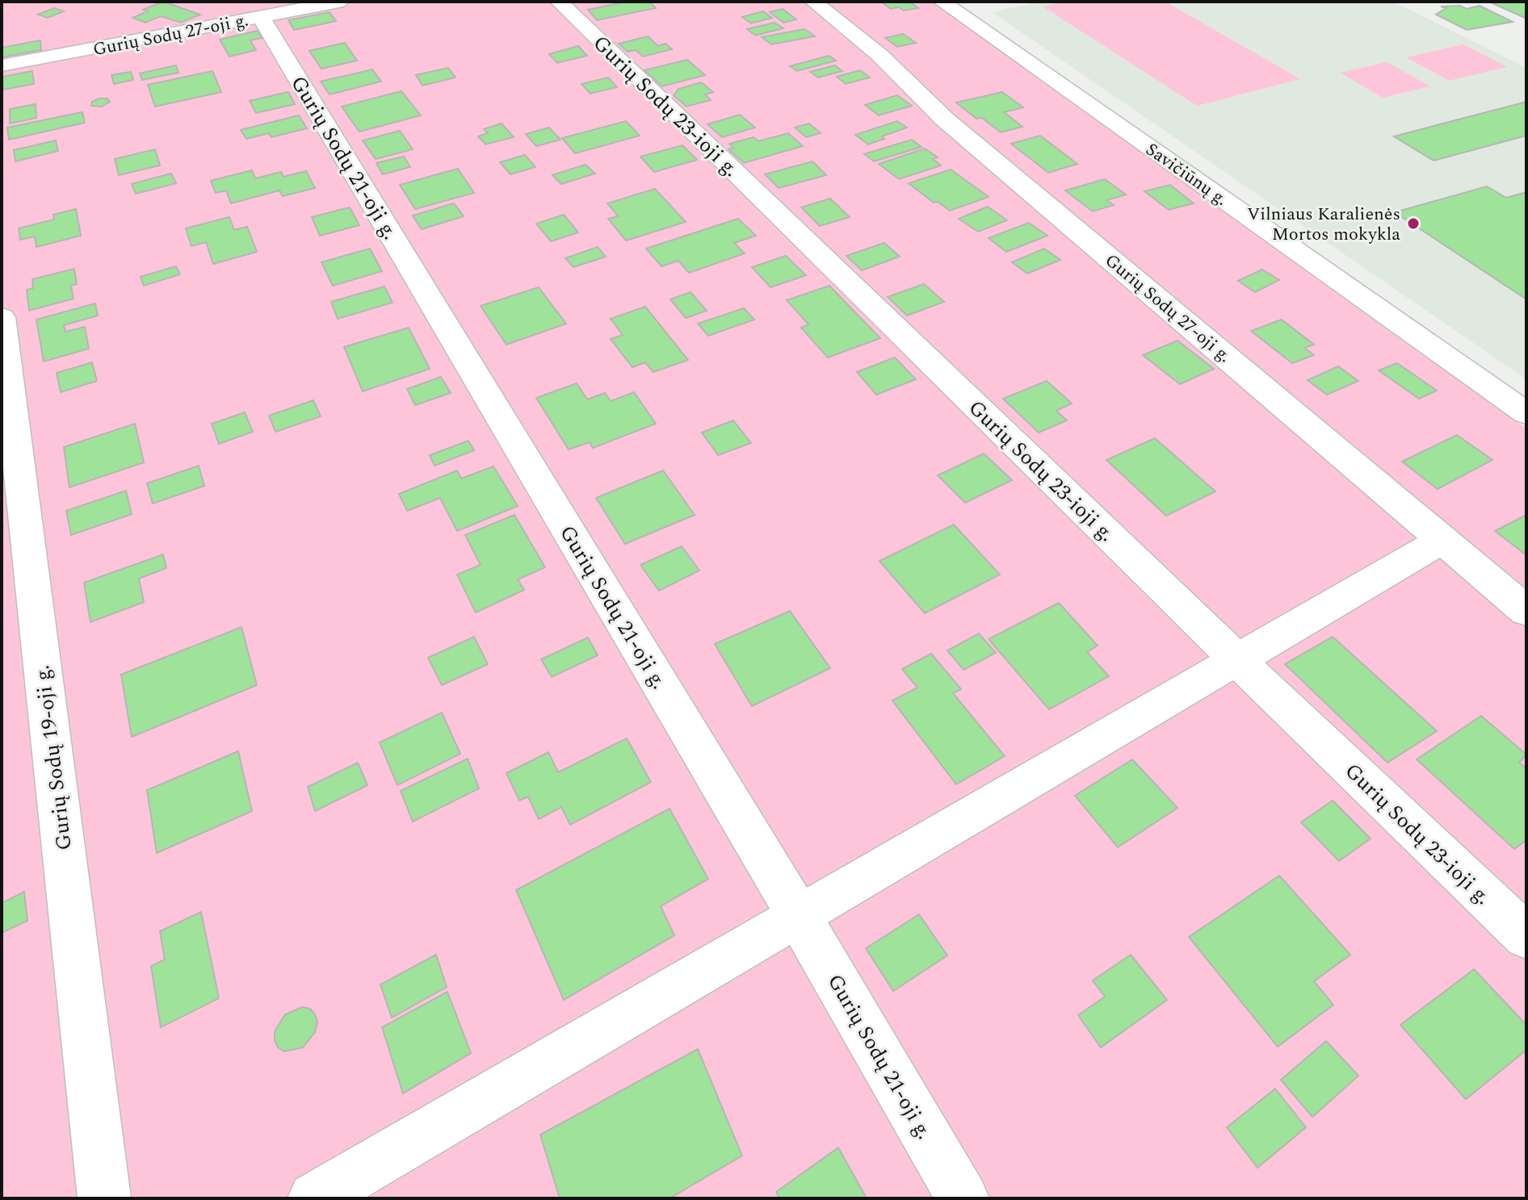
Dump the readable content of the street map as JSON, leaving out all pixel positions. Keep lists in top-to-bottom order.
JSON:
{
  "streets": {
    "street": [
      "Gurių Sodų 27-oji g.",
      "Gurių Sodų 23-ioji g.",
      "Gurių Sodų 21-oji g.",
      "Savičiūnų g.",
      "Gurių Sodų 19-oji g."
    ]
  },
  "crossings": [
    ["Gurių Sodų 27-oji g.", "Gurių Sodų 21-oji g."]
  ],
  "places": ["Vilniaus Karalienės Mortos mokykla"]
}
